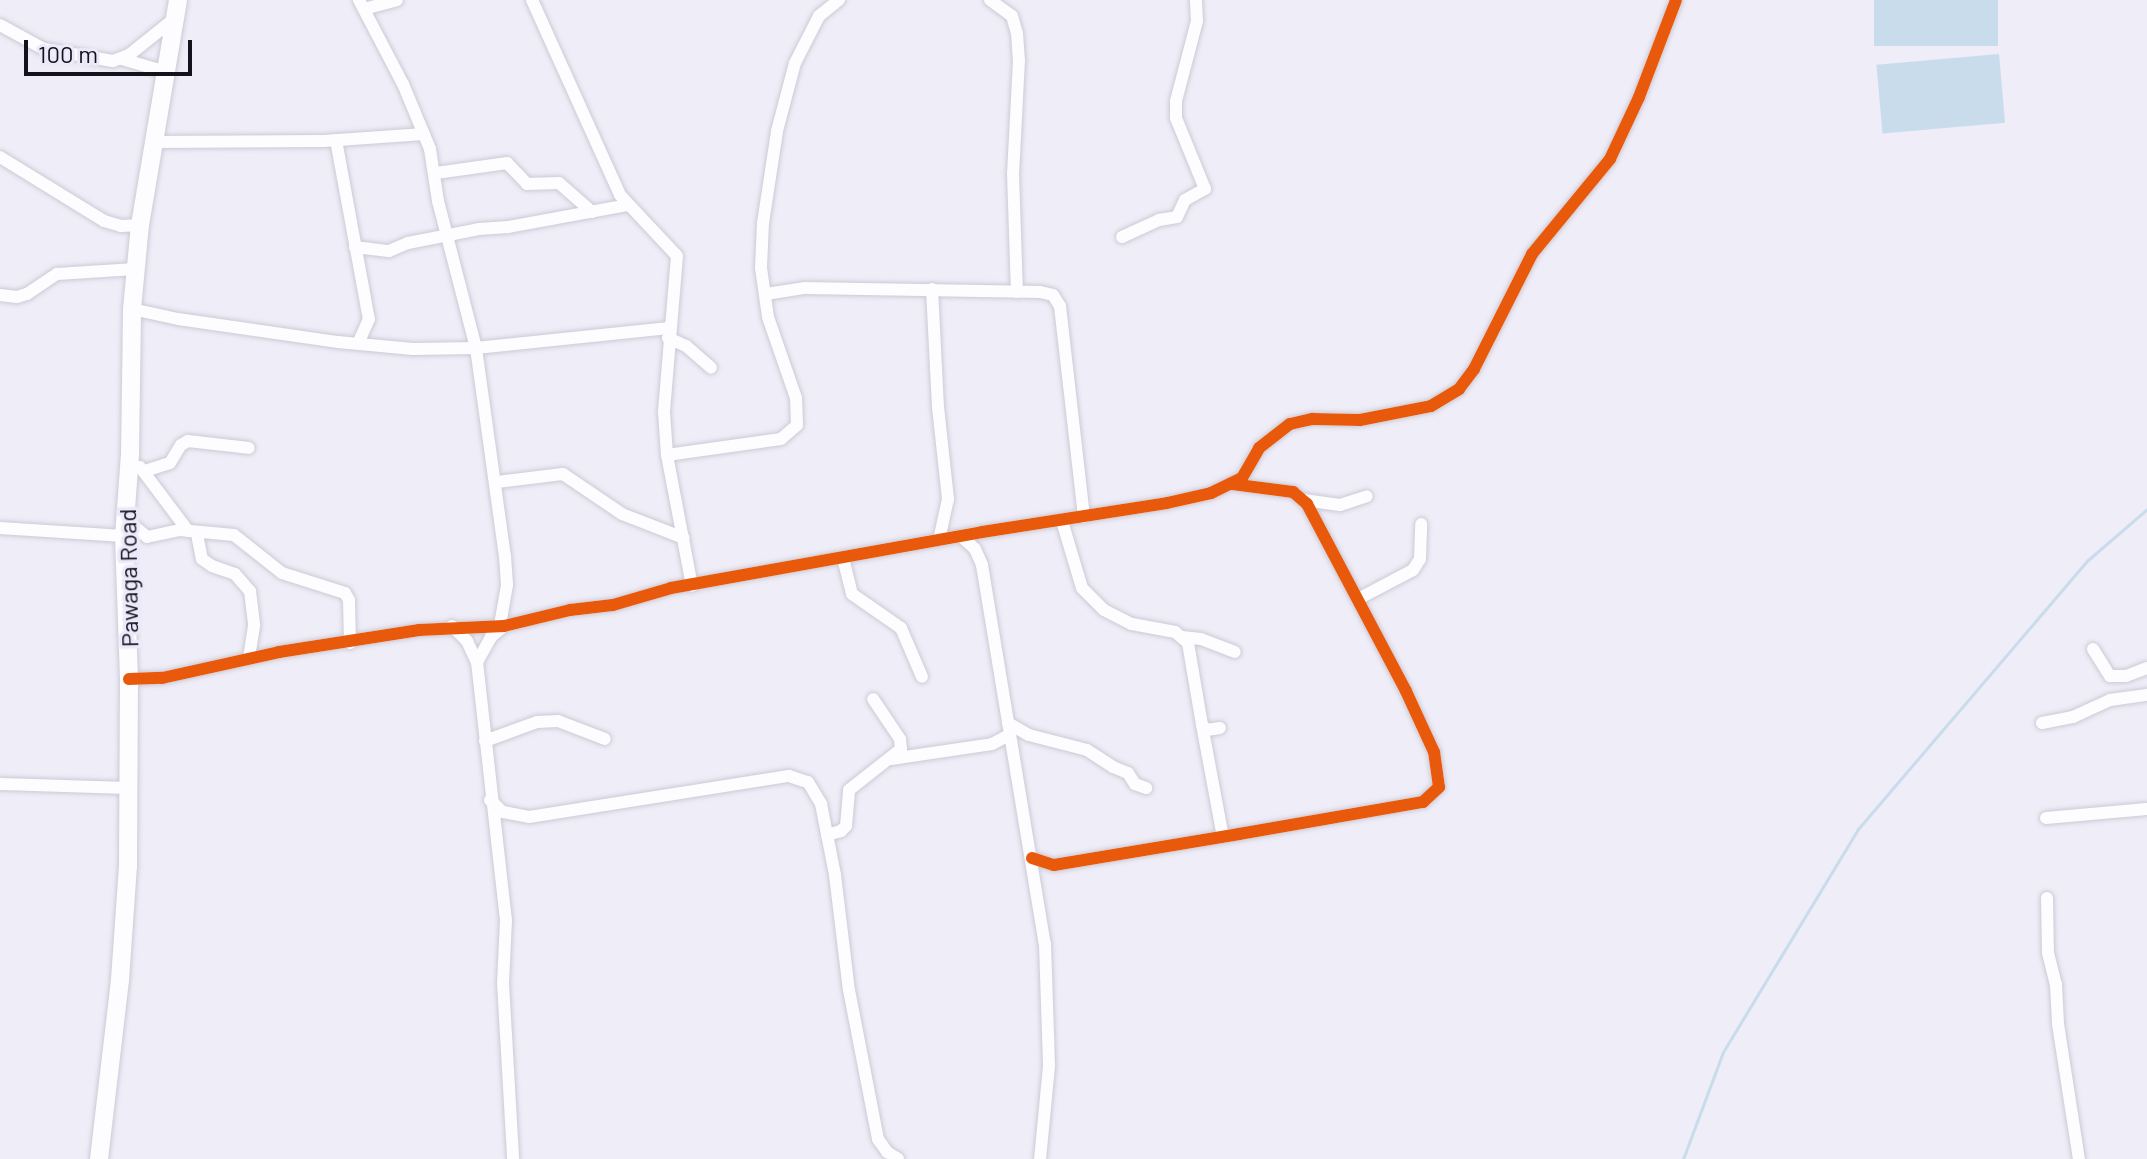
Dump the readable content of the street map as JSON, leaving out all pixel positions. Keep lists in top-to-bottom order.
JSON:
{
  "streets": {
    "main road": ["Pawaga Road"]
  },
  "scale_bar": "100 m"
}
